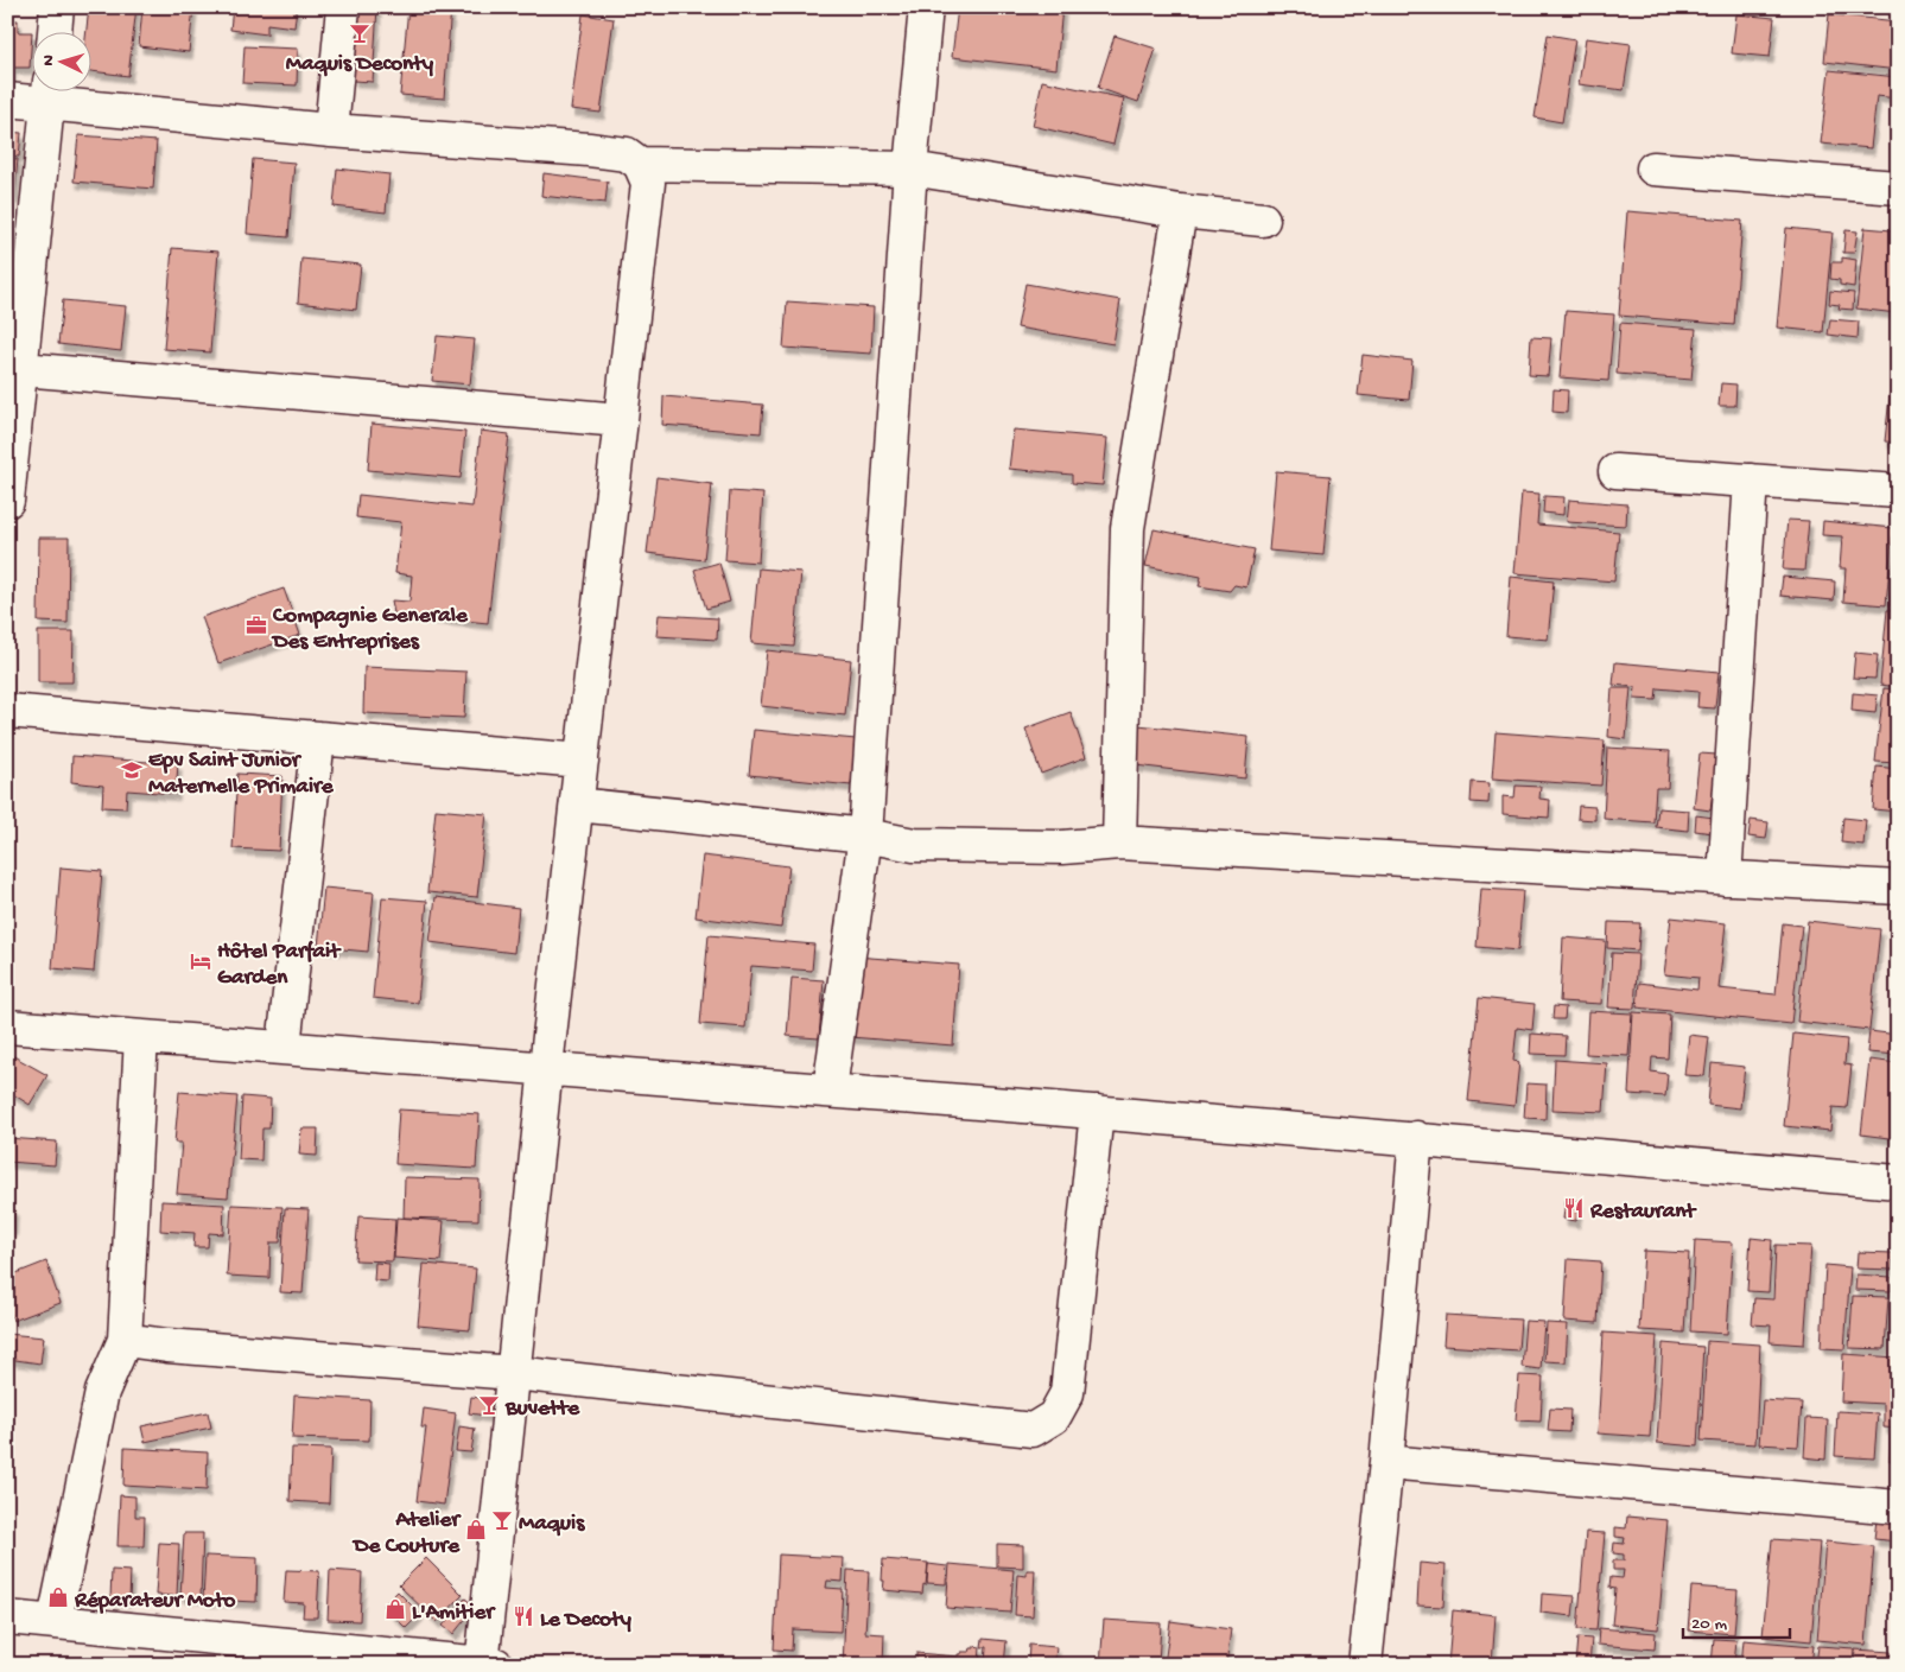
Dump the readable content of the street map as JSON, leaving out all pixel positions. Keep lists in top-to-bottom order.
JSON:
{
  "places": {
    "bar": ["Maquis Deconty", "Buvette", "Maquis"],
    "office": ["Compagnie Generale Des Entreprises"],
    "school or university": ["Epv Saint Junior Maternelle Primaire"],
    "hotel": ["Hôtel Parfait Garden"],
    "restaurant": ["Restaurant", "Le Decoty"],
    "shop": ["Atelier De Couture", "Réparateur Moto", "L'Amitier"]
  },
  "scale_bar": "20 m",
  "north": "left"
}
